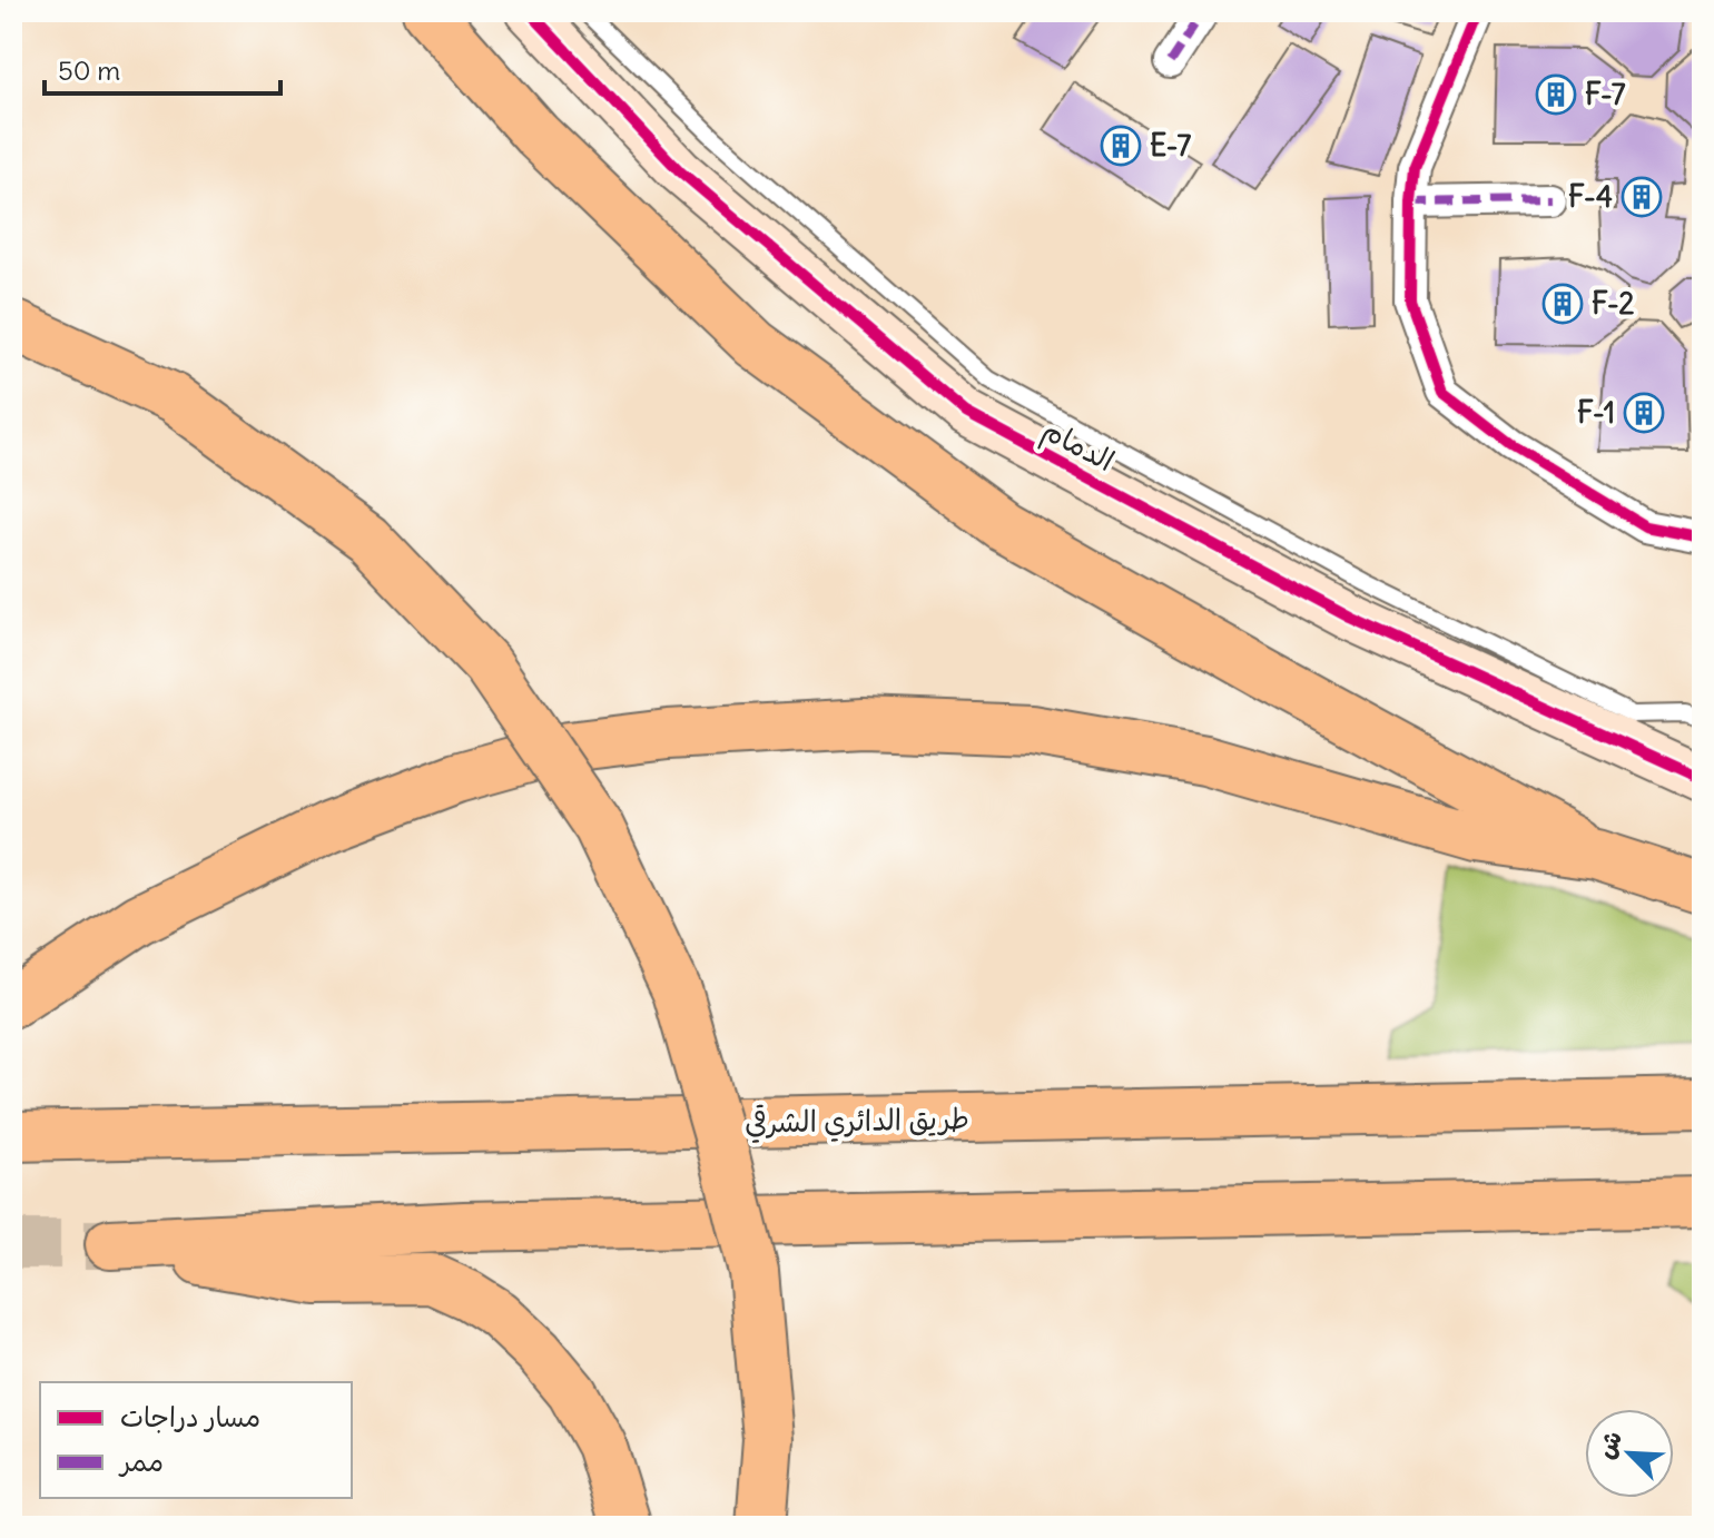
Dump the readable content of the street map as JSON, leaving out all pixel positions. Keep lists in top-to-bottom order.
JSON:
{
  "streets": {
    "highway": ["طريق الدائري الشرقي"],
    "street": ["الدمام"]
  },
  "places": {
    "building": [
      "F-7",
      "E-7",
      "F-4",
      "F-2",
      "F-1"
    ]
  },
  "legend": ["مسار دراجات", "ممر"],
  "scale_bar": "50 m",
  "north": "top left"
}
